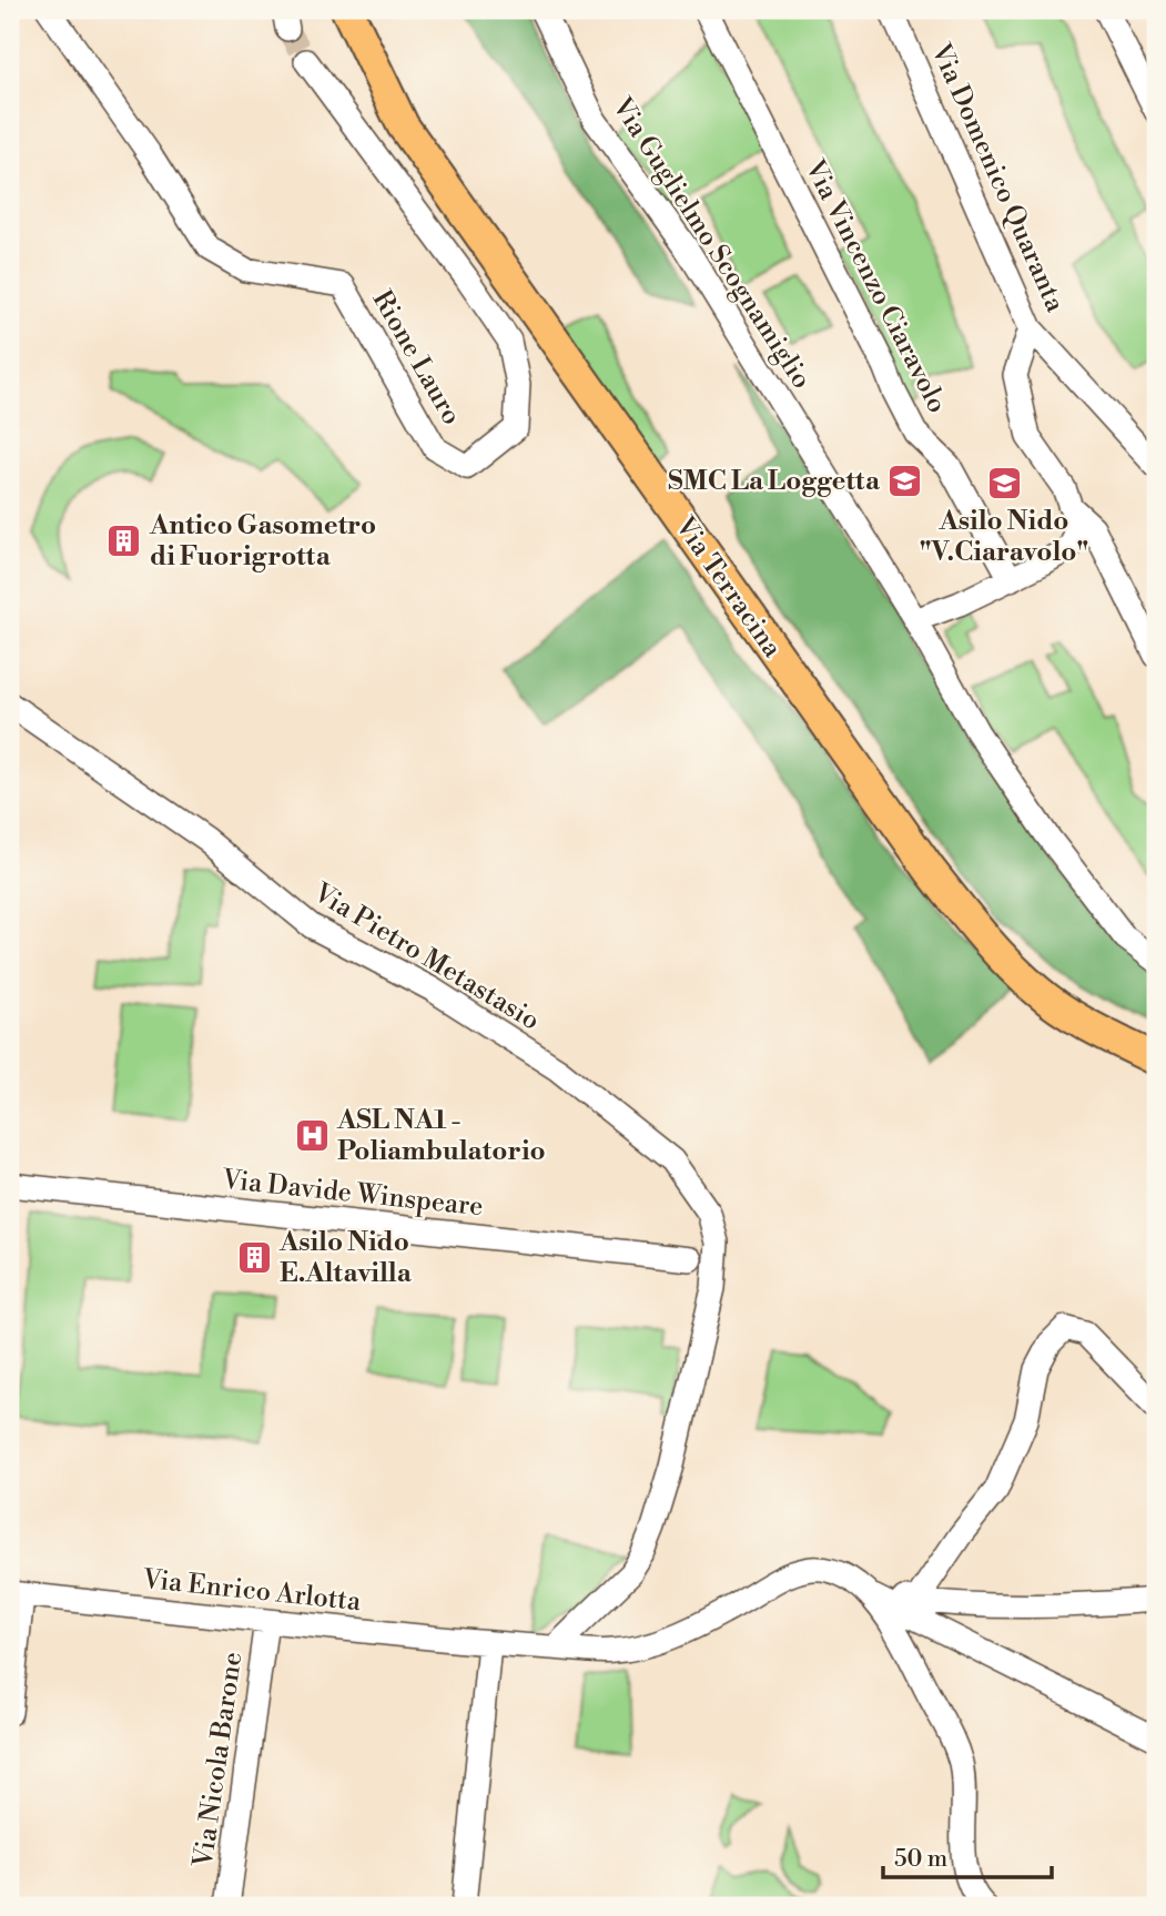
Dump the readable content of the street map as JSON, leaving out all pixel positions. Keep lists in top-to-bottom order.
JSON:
{
  "streets": {
    "main road": ["Via Terracina"],
    "street": [
      "Via Domenico Quaranta",
      "Via Guglielmo Scognamiglio",
      "Via Vincenzo Ciaravolo",
      "Rione Lauro",
      "Via Pietro Metastasio",
      "Via Davide Winspeare",
      "Via Enrico Arlotta",
      "Via Nicola Barone"
    ]
  },
  "crossings": [
    ["Via Pietro Metastasio", "Via Enrico Arlotta"],
    ["Via Enrico Arlotta", "Via Nicola Barone"]
  ],
  "places": {
    "school or university": ["SMC La Loggetta", "Asilo Nido \"V.Ciaravolo\""],
    "building": ["Antico Gasometro di Fuorigrotta", "Asilo Nido E.Altavilla"],
    "hospital": ["ASL NA1 - Poliambulatorio"]
  },
  "scale_bar": "50 m"
}
